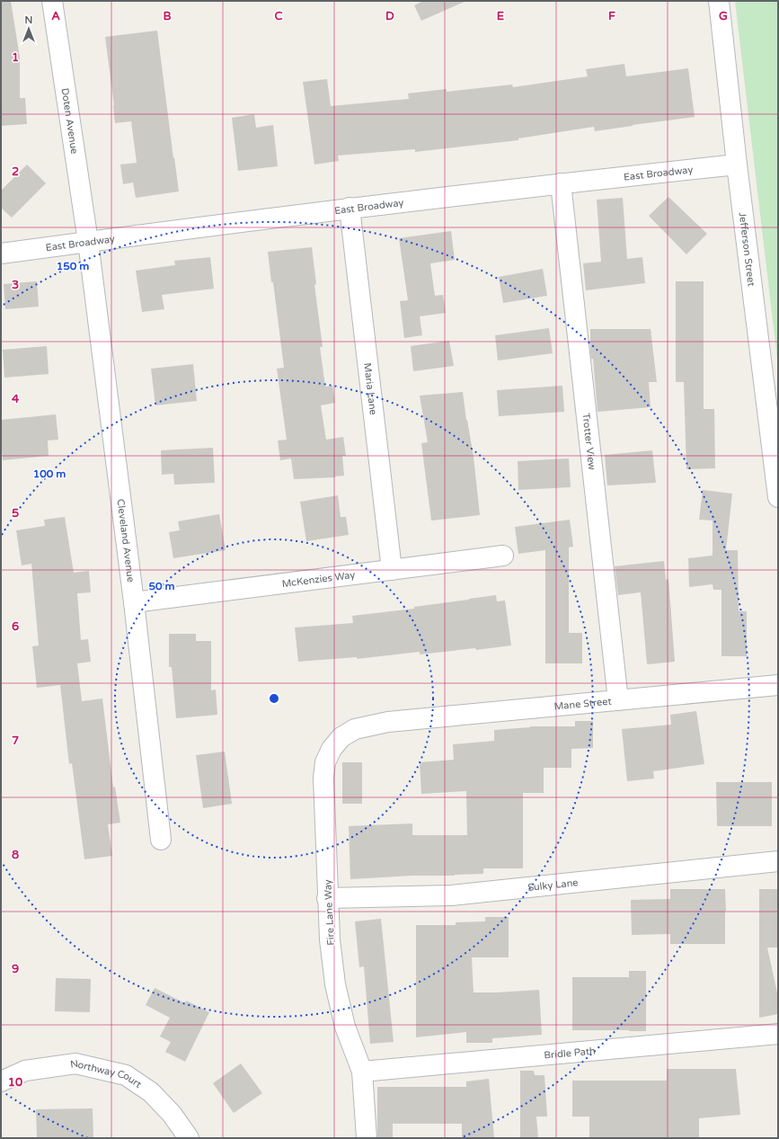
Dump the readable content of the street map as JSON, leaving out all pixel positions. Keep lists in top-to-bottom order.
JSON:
{
  "streets": {
    "street": [
      "Doten Avenue",
      "East Broadway",
      "Jefferson Street",
      "Maria Lane",
      "Trotter View",
      "Cleveland Avenue",
      "McKenzies Way",
      "Mane Street",
      "Sulky Lane",
      "Fire Lane Way",
      "Bridle Path",
      "Northway Court"
    ]
  },
  "crossings": [
    ["Doten Avenue", "East Broadway"],
    ["Doten Avenue", "Cleveland Avenue"],
    ["East Broadway", "Jefferson Street"],
    ["East Broadway", "Maria Lane"],
    ["East Broadway", "Trotter View"],
    ["East Broadway", "Cleveland Avenue"],
    ["Maria Lane", "McKenzies Way"],
    ["Trotter View", "Mane Street"],
    ["Cleveland Avenue", "McKenzies Way"],
    ["Mane Street", "Fire Lane Way"],
    ["Sulky Lane", "Fire Lane Way"],
    ["Fire Lane Way", "Bridle Path"]
  ],
  "north": "top",
  "grid": {
    "columns": [
      "A",
      "B",
      "C",
      "D",
      "E",
      "F",
      "G"
    ],
    "rows": [
      "1",
      "2",
      "3",
      "4",
      "5",
      "6",
      "7",
      "8",
      "9",
      "10"
    ]
  },
  "rings": ["150 m", "100 m", "50 m"]
}
